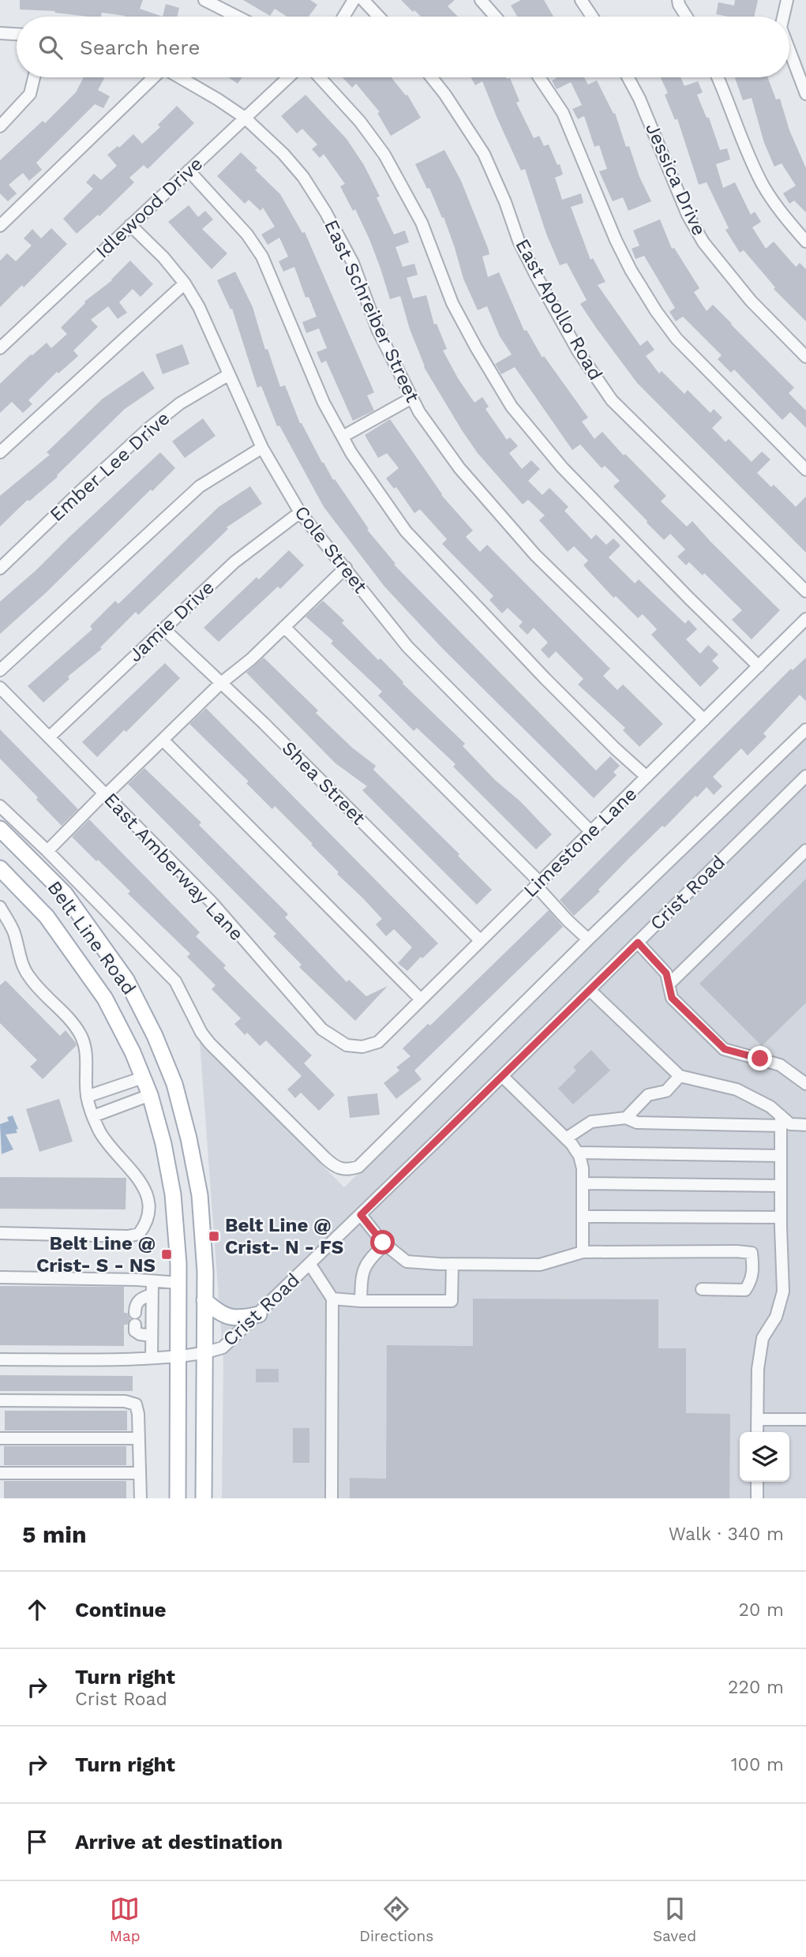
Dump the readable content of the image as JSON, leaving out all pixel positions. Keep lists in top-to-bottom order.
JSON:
{
  "streets": {
    "main road": ["Belt Line Road"],
    "street": [
      "Jessica Drive",
      "Idlewood Drive",
      "East Apollo Road",
      "East Schreiber Street",
      "Ember Lee Drive",
      "Cole Street",
      "Jamie Drive",
      "Shea Street",
      "Limestone Lane",
      "East Amberway Lane",
      "Crist Road"
    ]
  },
  "crossings": [
    ["Idlewood Drive", "East Schreiber Street"],
    ["Idlewood Drive", "Cole Street"],
    ["East Schreiber Street", "Limestone Lane"],
    ["Ember Lee Drive", "Cole Street"],
    ["Cole Street", "Jamie Drive"],
    ["Cole Street", "Limestone Lane"],
    ["Jamie Drive", "Shea Street"],
    ["Jamie Drive", "East Amberway Lane"],
    ["Shea Street", "Limestone Lane"],
    ["Limestone Lane", "East Amberway Lane"],
    ["Crist Road", "Belt Line Road"]
  ],
  "places": {
    "transit": ["Belt Line @ Crist- N - FS", "Belt Line @ Crist- S - NS"]
  },
  "page": {
    "search": "Search here",
    "heading": ["5 min", "Walk · 340 m"],
    "list": [
      ["Continue", "20 m"],
      ["Turn right", "Crist Road", "220 m"],
      ["Turn right", "100 m"],
      "Arrive at destination"
    ],
    "nav": ["Map", "Directions", "Saved"]
  }
}
